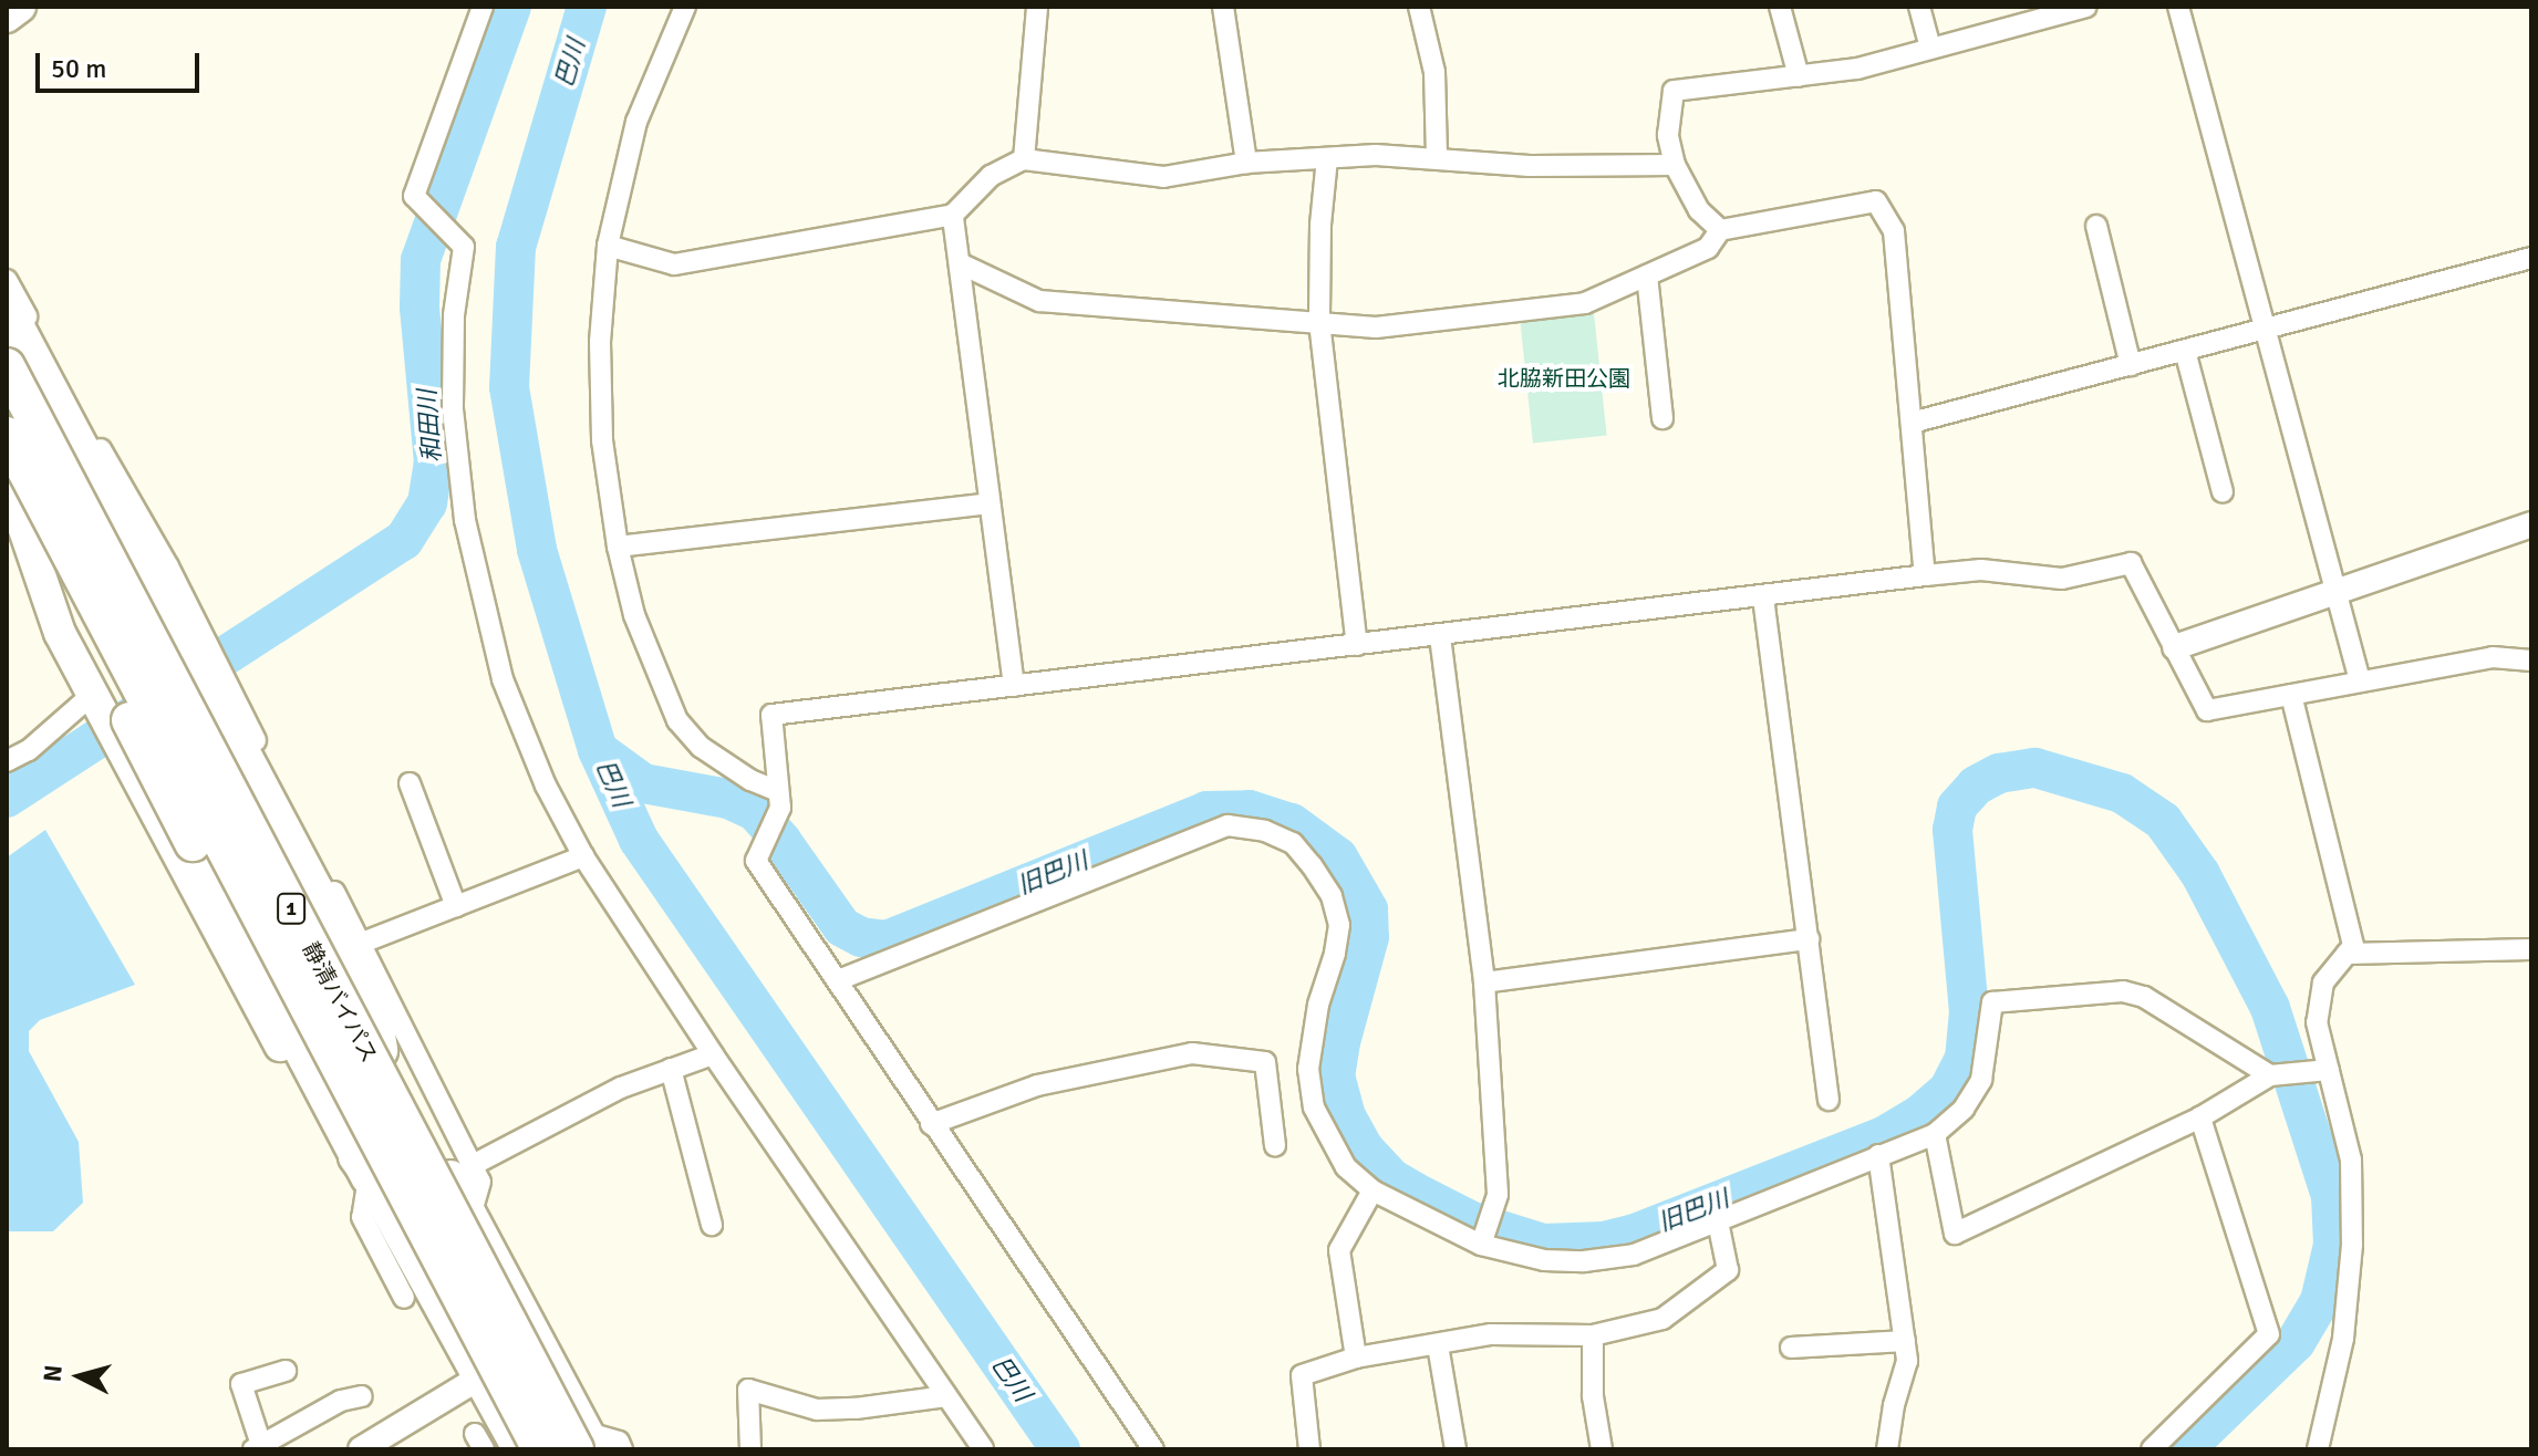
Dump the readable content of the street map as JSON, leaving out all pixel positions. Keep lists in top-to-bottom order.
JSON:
{
  "streets": {
    "highway": ["1", "静清バイパス"]
  },
  "water": ["巴川", "和田川", "旧巴川"],
  "parks": ["北脇新田公園"],
  "scale_bar": "50 m",
  "north": "left"
}
